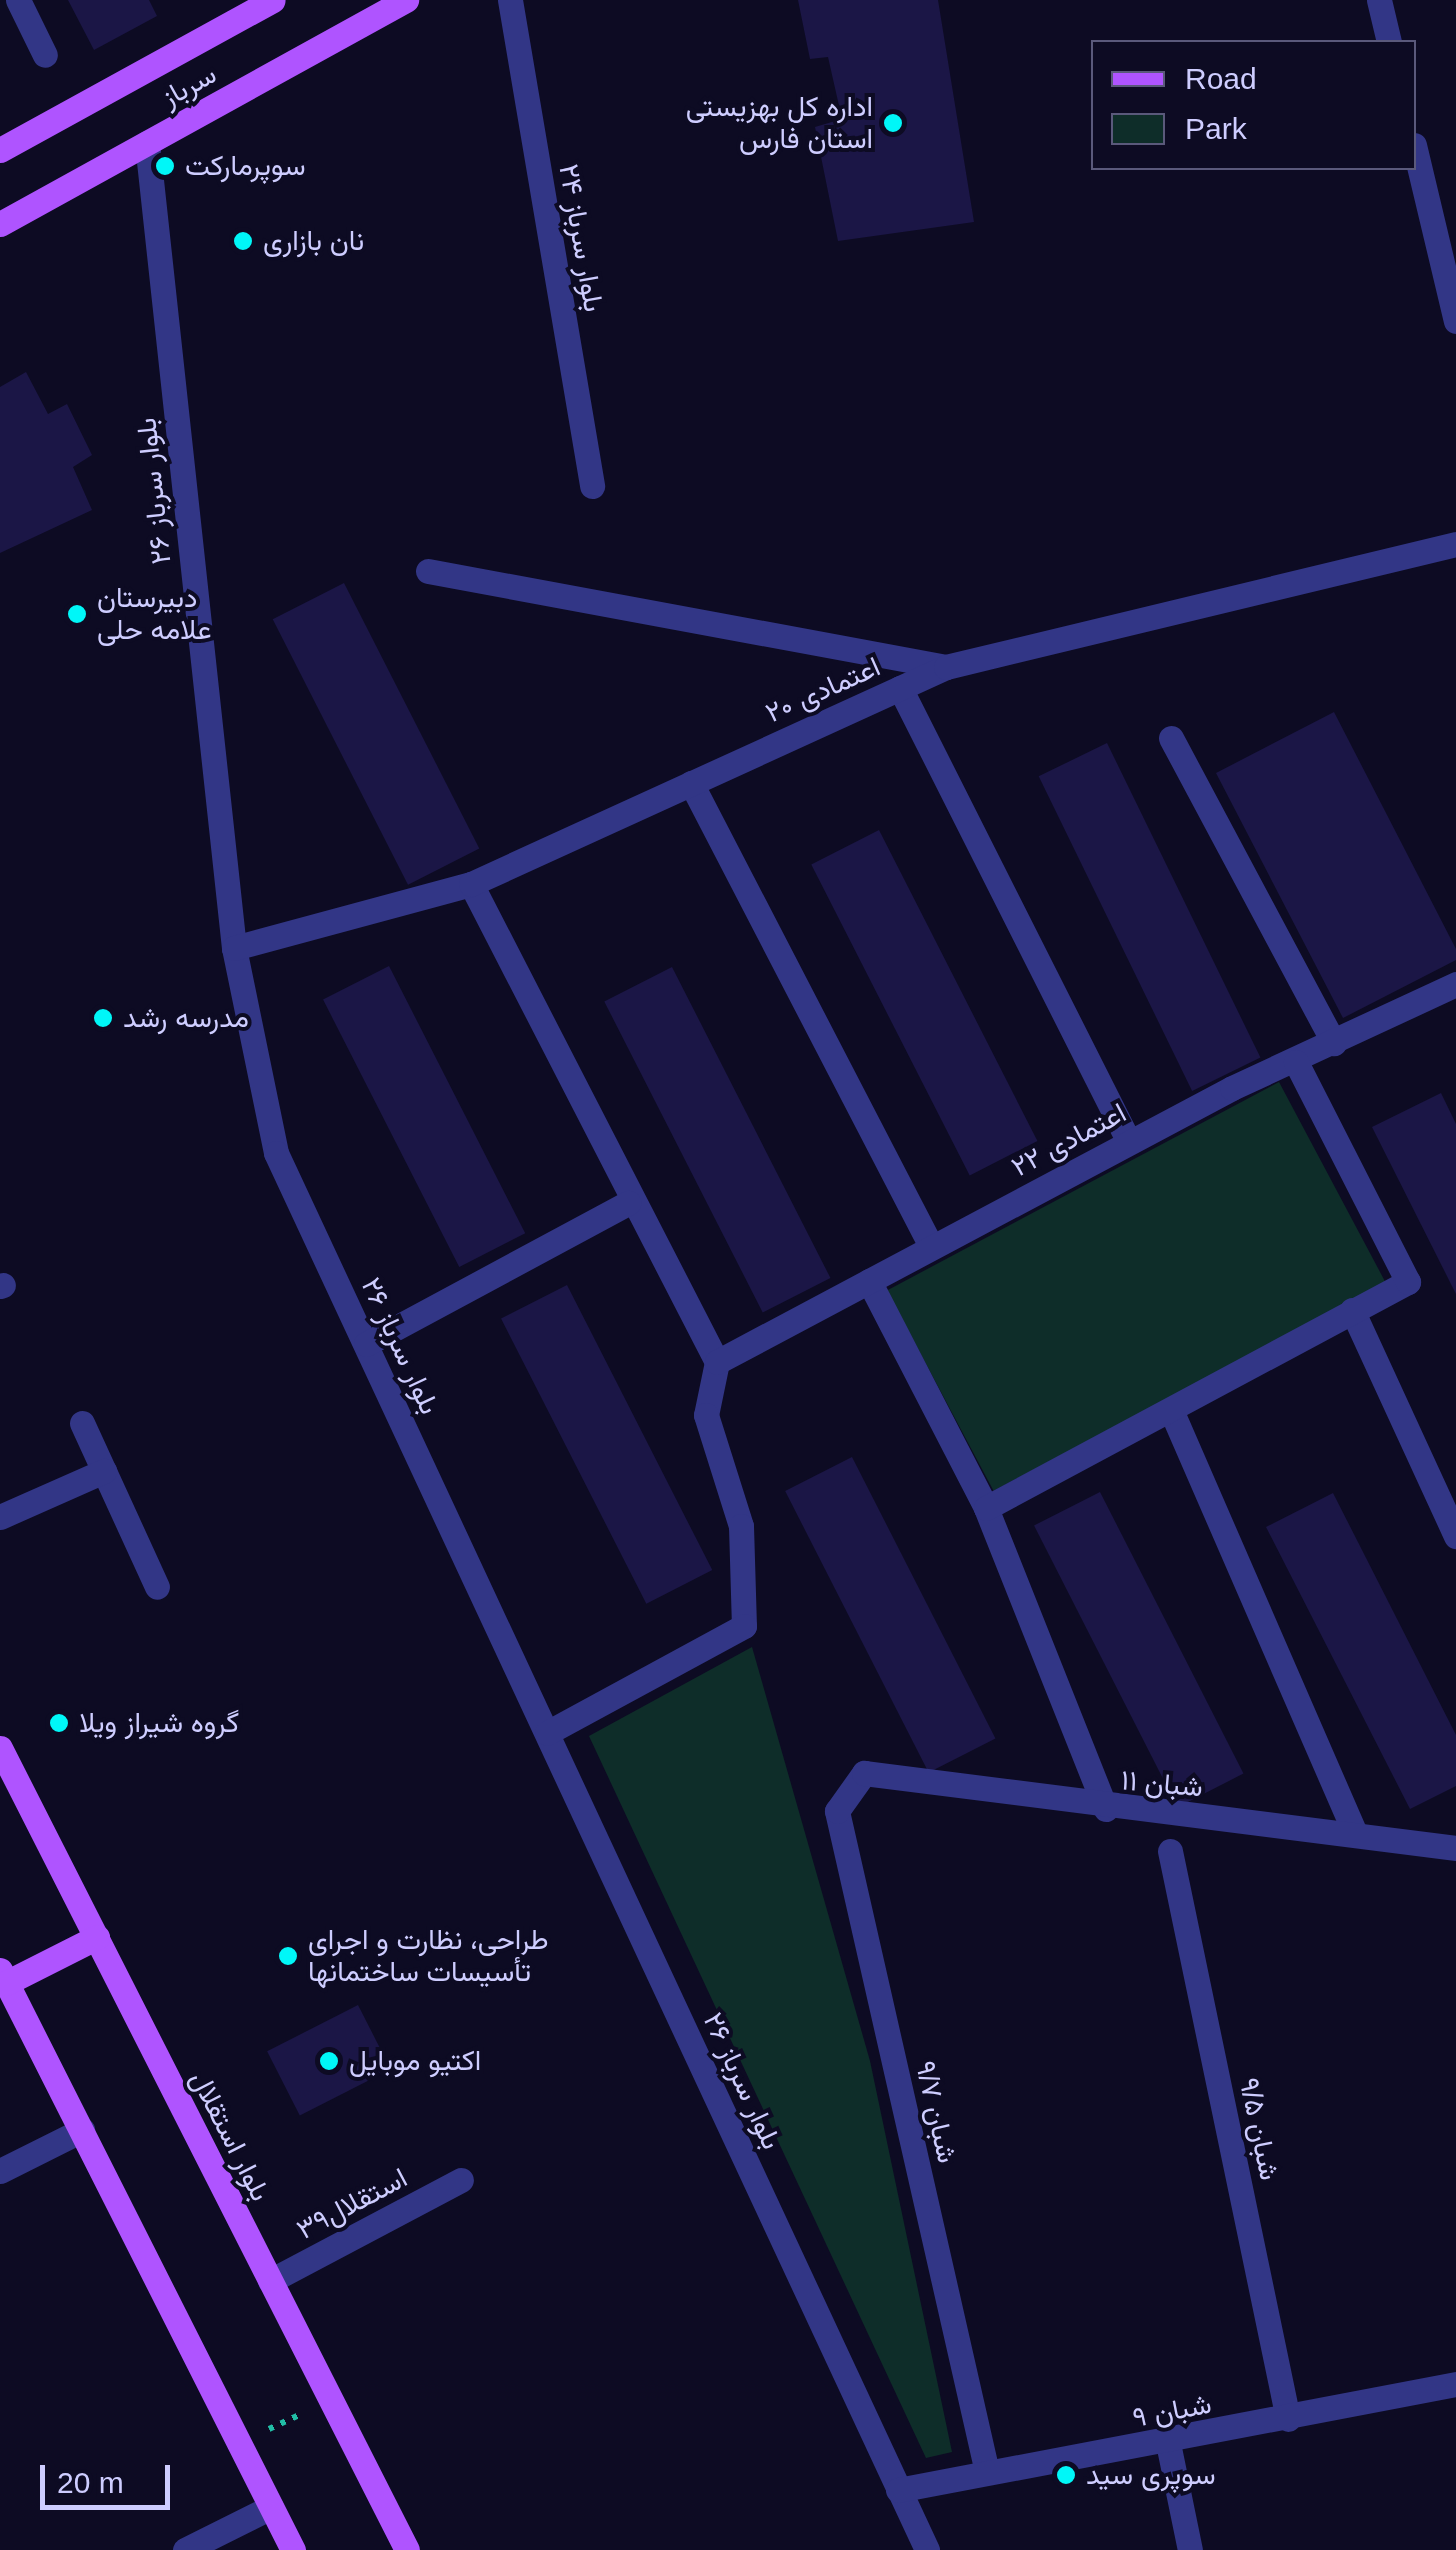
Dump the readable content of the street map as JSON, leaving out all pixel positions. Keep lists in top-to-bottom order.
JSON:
{
  "streets": {
    "main road": ["سرباز", "بلوار استقلال"],
    "street": [
      "۲۴ بلوار سرباز",
      "۲۶ بلوار سرباز",
      "۲۰ اعتمادی",
      "۲۲ اعتمادی",
      "۱۱ شبان",
      "۹/۷ شبان",
      "۹/۵ شبان",
      "استقلال۳۹",
      "۹ شبان"
    ]
  },
  "crossings": [
    ["سرباز", "۲۶ بلوار سرباز"],
    ["۲۶ بلوار سرباز", "۲۰ اعتمادی"],
    ["۲۶ بلوار سرباز", "۹ شبان"],
    ["۱۱ شبان", "۹/۷ شبان"],
    ["۹/۷ شبان", "۹ شبان"],
    ["۹/۵ شبان", "۹ شبان"],
    ["بلوار استقلال", "استقلال۳۹"]
  ],
  "places": [
    "اداره کل بهزیستی استان فارس",
    "سوپرمارکت",
    "نان بازاری",
    "دبیرستان علامه حلی",
    "مدرسه رشد",
    "گروه شیراز ویلا",
    "طراحی، نظارت و اجرای تأسیسات ساختمانها",
    "اکتیو موبایل",
    "سوپری سید"
  ],
  "legend": ["Road", "Park"],
  "scale_bar": "20 m"
}
